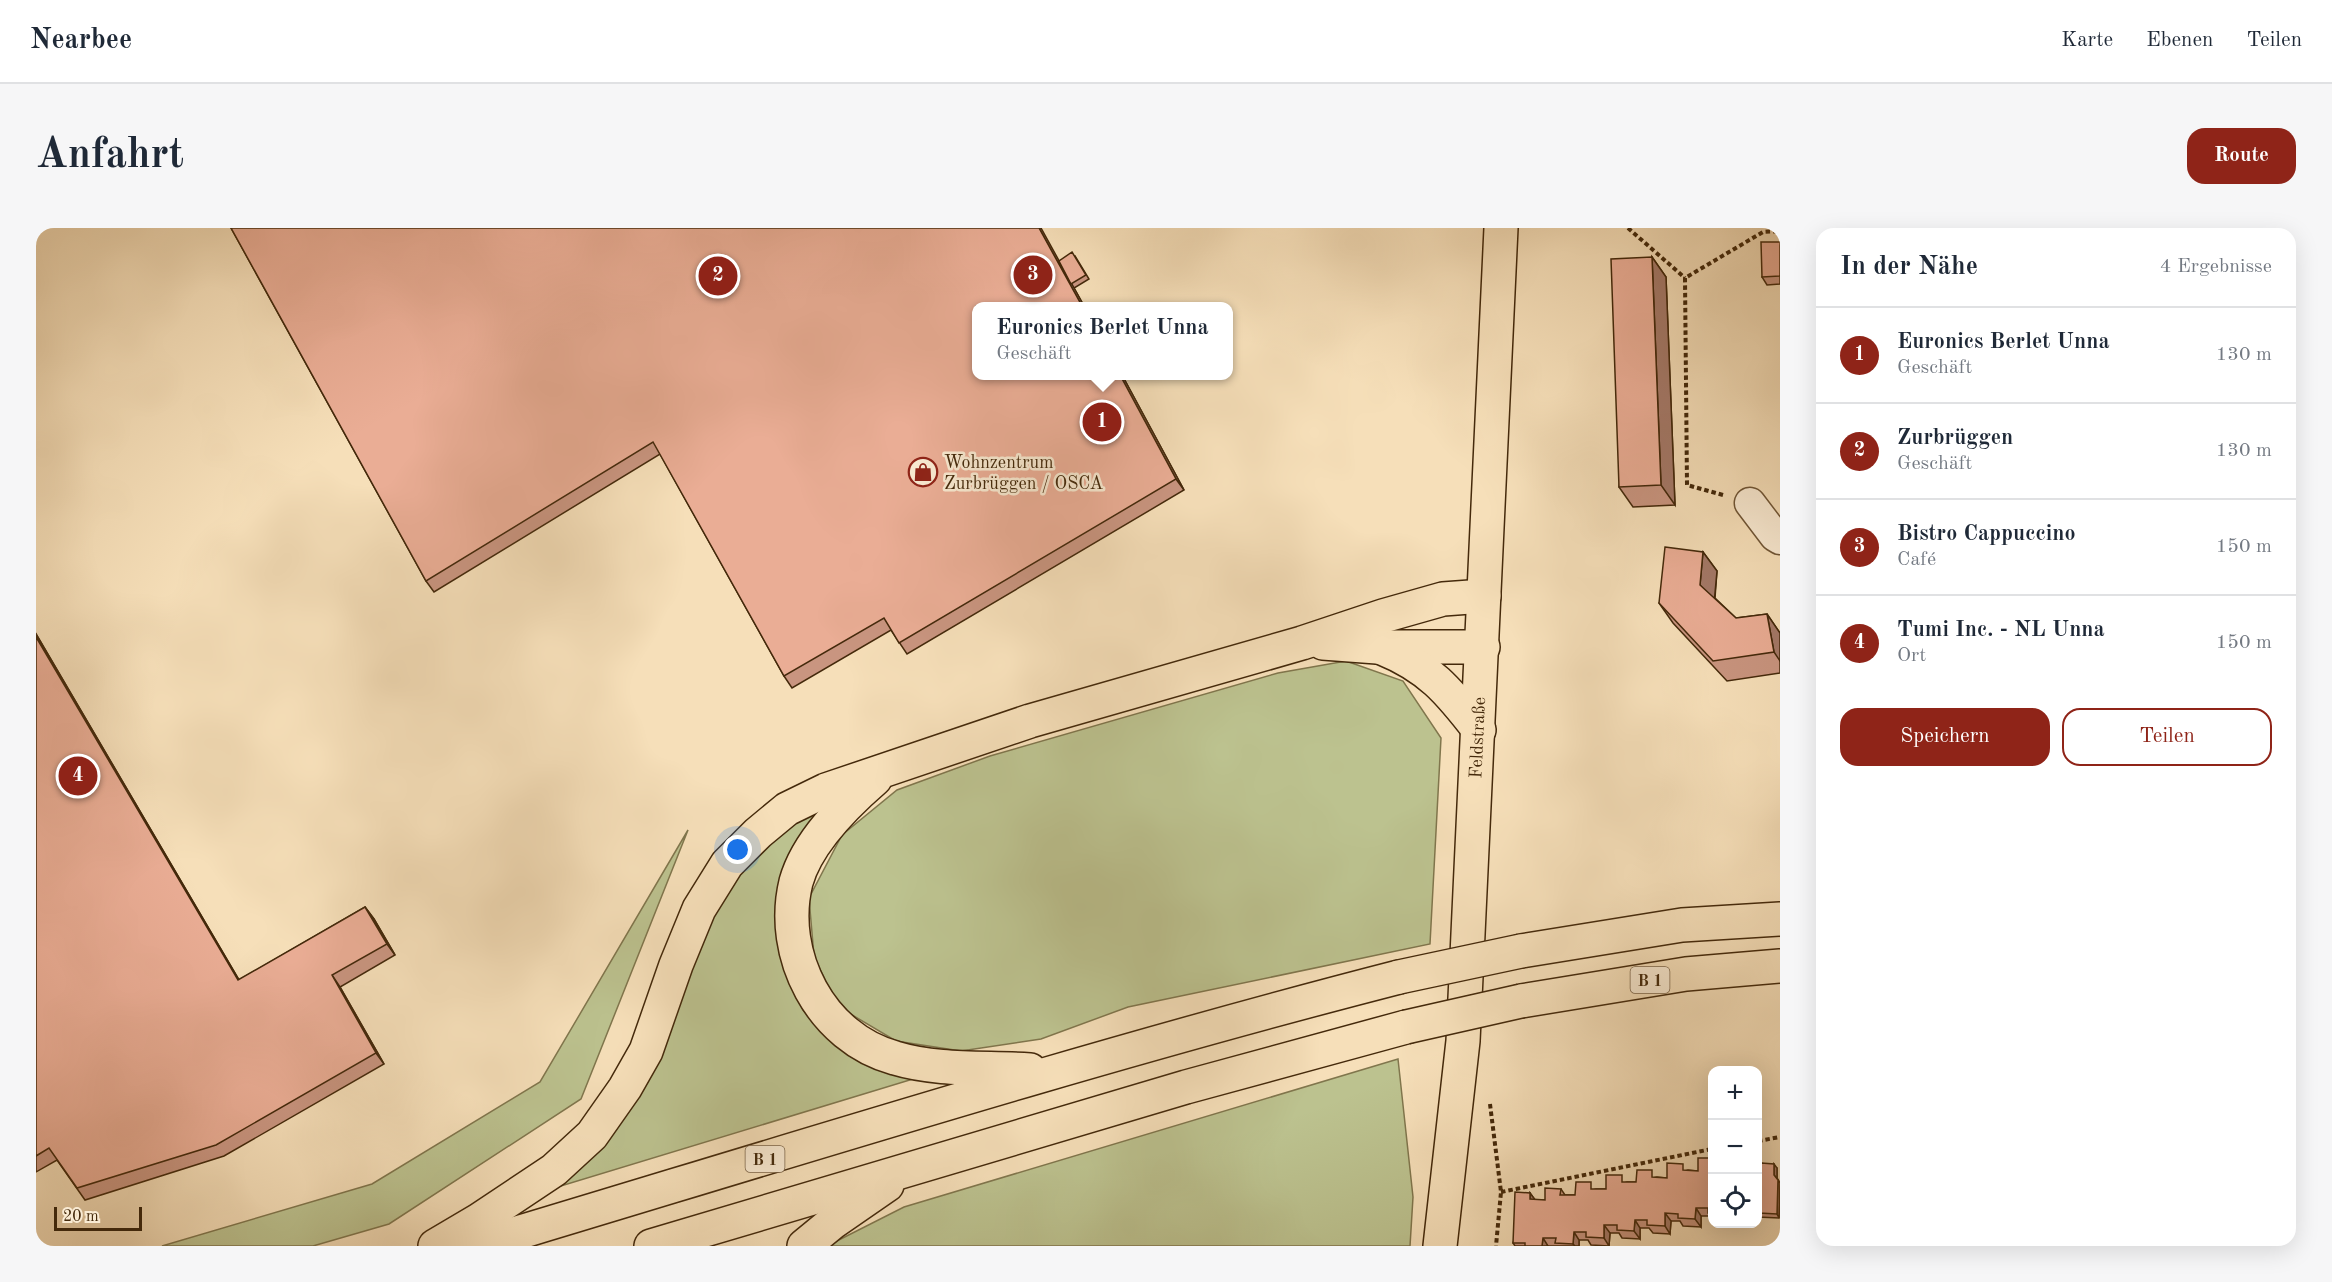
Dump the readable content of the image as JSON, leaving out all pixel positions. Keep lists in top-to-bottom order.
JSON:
{
  "streets": {
    "main road": ["Feldstraße", "B 1"]
  },
  "places": {
    "shop": ["Wohnzentrum Zurbrüggen / OSCA"]
  },
  "scale_bar": "20 m",
  "page": {
    "header": "Nearbee",
    "nav": ["Karte", "Ebenen", "Teilen"],
    "buttons": [
      "Route",
      ["Speichern", "Teilen"]
    ],
    "title": "Anfahrt",
    "heading": ["In der Nähe", "4 Ergebnisse"],
    "pins": [
      "3",
      "2",
      "1",
      "4"
    ],
    "popup": ["Euronics Berlet Unna", "Geschäft"],
    "list": [
      {
        "mark": "1",
        "name": "Euronics Berlet Unna",
        "note": "Geschäft",
        "value": "130 m"
      },
      {
        "mark": "2",
        "name": "Zurbrüggen",
        "note": "Geschäft",
        "value": "130 m"
      },
      {
        "mark": "3",
        "name": "Bistro Cappuccino",
        "note": "Café",
        "value": "150 m"
      },
      {
        "mark": "4",
        "name": "Tumi Inc. - NL Unna",
        "note": "Ort",
        "value": "150 m"
      }
    ],
    "map_buttons": ["+", "−"],
    "scale": "20 m"
  }
}
